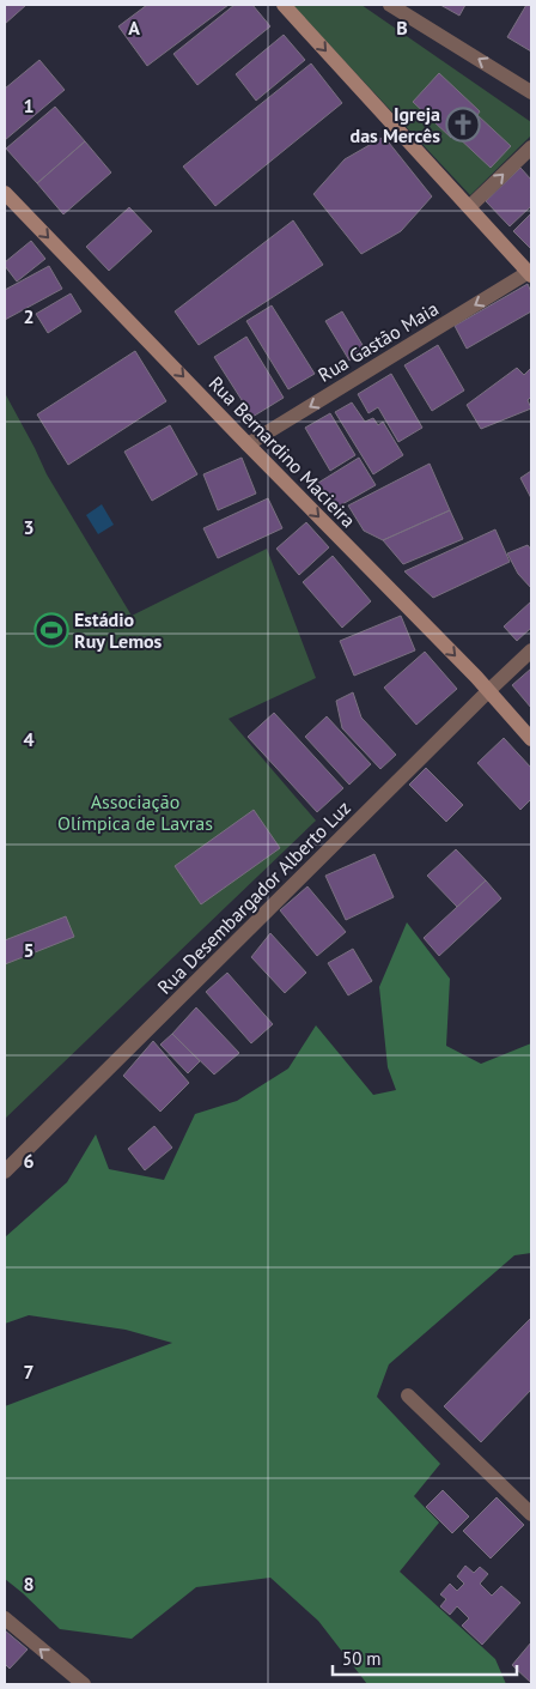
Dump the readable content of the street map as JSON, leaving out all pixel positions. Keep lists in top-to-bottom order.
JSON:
{
  "streets": {
    "main road": ["Rua Bernardino Macieira"],
    "street": ["Rua Gastão Maia", "Rua Desembargador Alberto Luz"]
  },
  "crossings": [
    ["Rua Gastão Maia", "Rua Bernardino Macieira"],
    ["Rua Bernardino Macieira", "Rua Desembargador Alberto Luz"]
  ],
  "one_way": ["Rua Gastão Maia", "Rua Bernardino Macieira"],
  "parks": ["Associação Olímpica de Lavras"],
  "places": {
    "church": ["Igreja das Mercês"],
    "sports": ["Estádio Ruy Lemos"]
  },
  "scale_bar": "50 m",
  "grid": {
    "columns": ["A", "B"],
    "rows": [
      "1",
      "2",
      "3",
      "4",
      "5",
      "6",
      "7",
      "8"
    ]
  }
}
